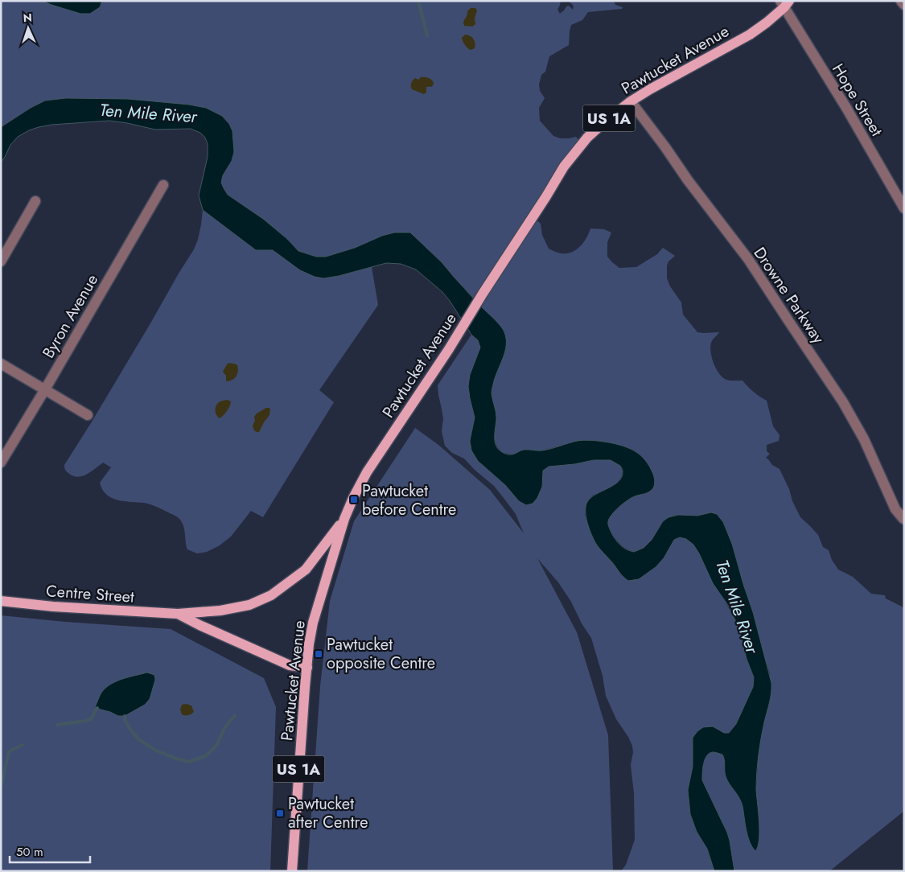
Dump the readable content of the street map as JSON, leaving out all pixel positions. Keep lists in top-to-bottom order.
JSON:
{
  "streets": {
    "main road": ["Pawtucket Avenue", "US 1A", "Centre Street"],
    "street": ["Hope Street", "Drowne Parkway", "Byron Avenue"]
  },
  "crossings": [
    ["Pawtucket Avenue", "Hope Street"],
    ["Pawtucket Avenue", "Drowne Parkway"],
    ["Pawtucket Avenue", "Centre Street"]
  ],
  "water": ["Ten Mile River"],
  "places": {
    "transit": ["Pawtucket before Centre", "Pawtucket opposite Centre", "Pawtucket after Centre"]
  },
  "scale_bar": "50 m",
  "north": "top"
}
